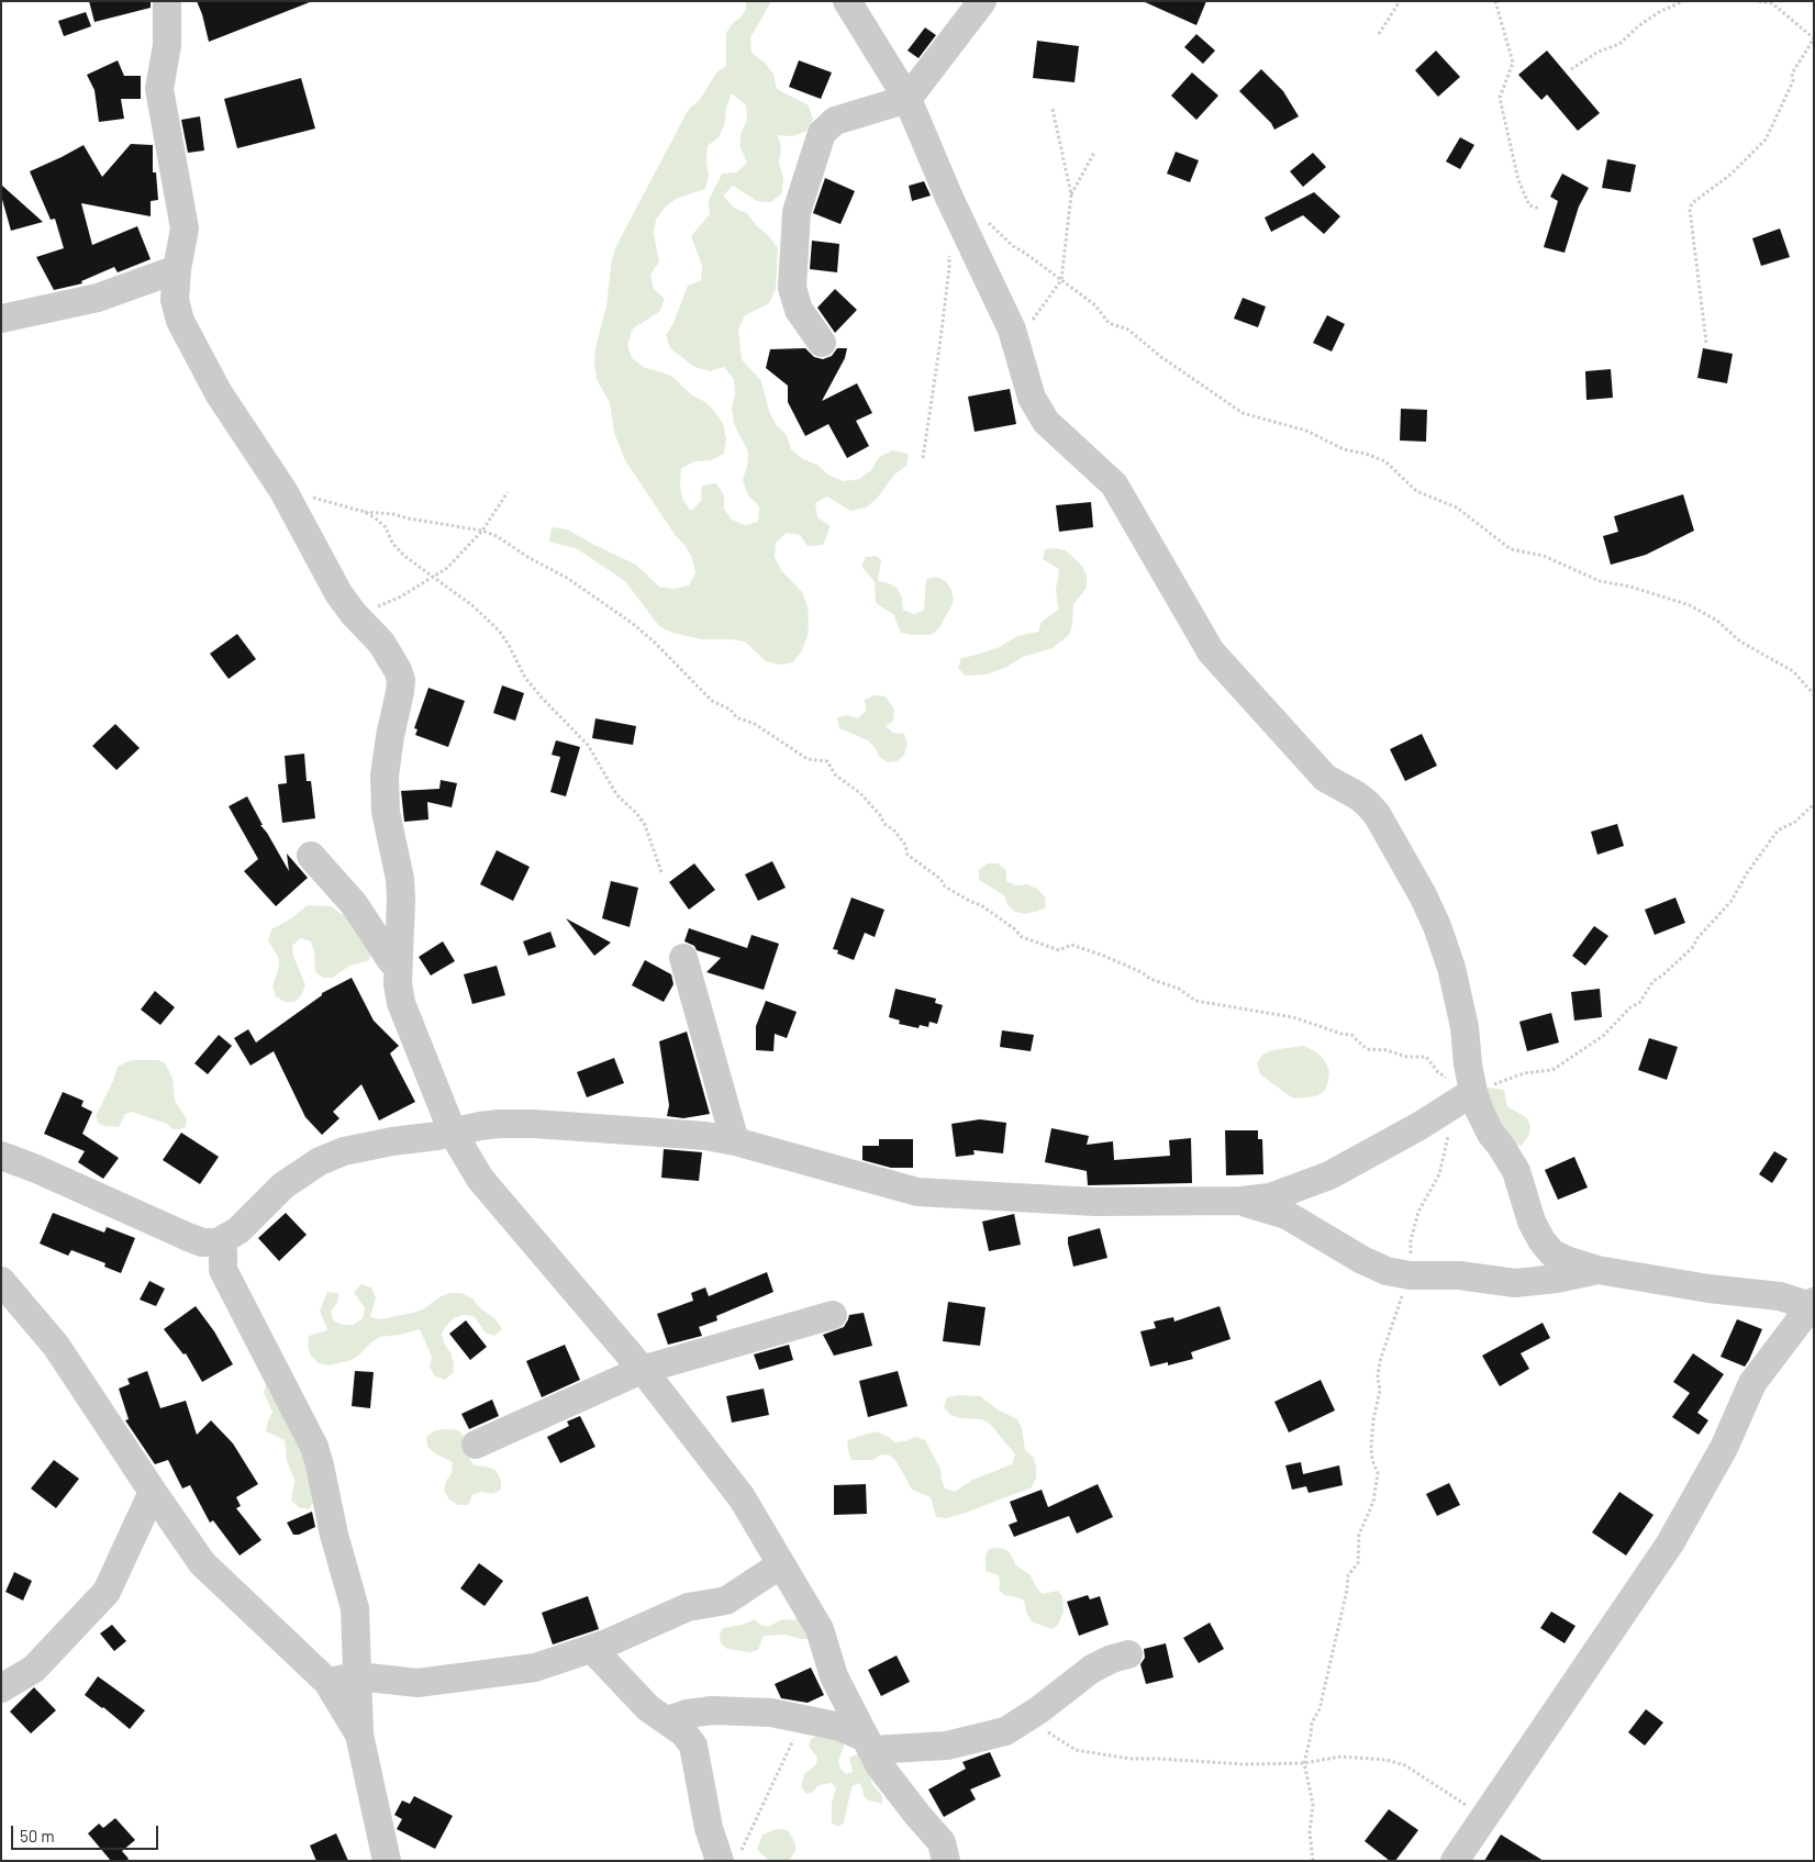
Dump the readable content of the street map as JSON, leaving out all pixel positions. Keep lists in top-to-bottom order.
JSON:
{
  "scale_bar": "50 m"
}
